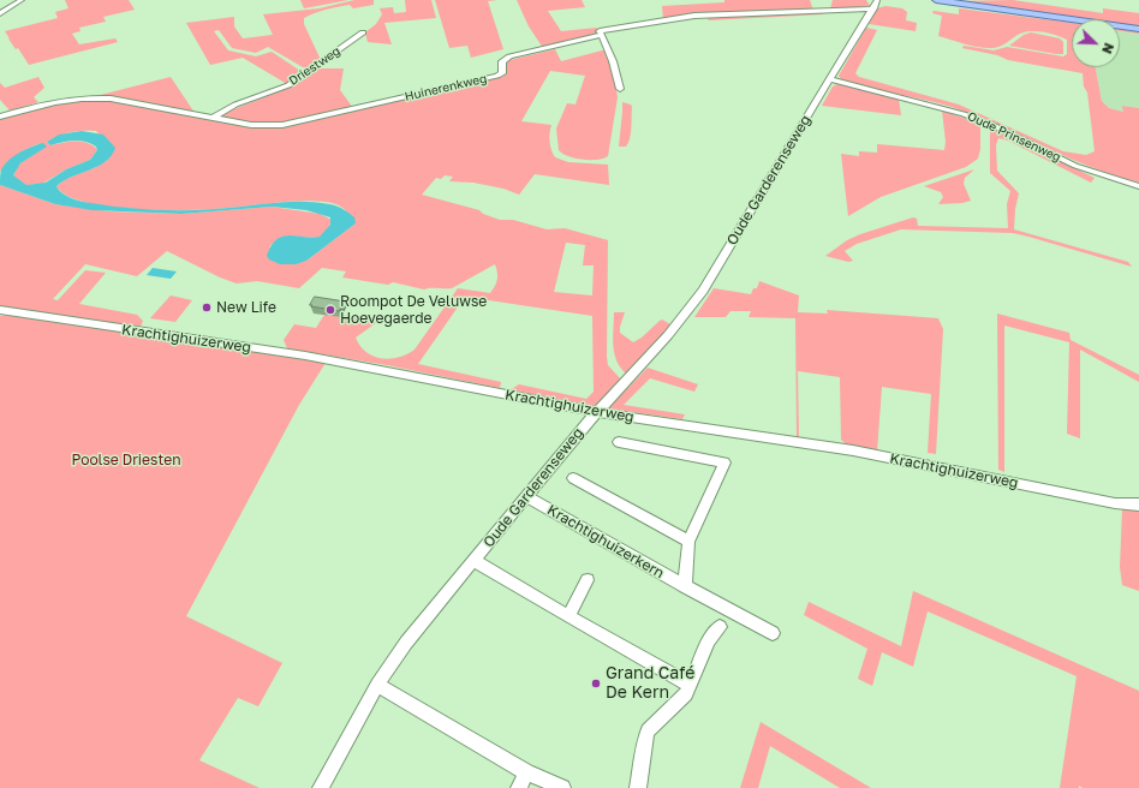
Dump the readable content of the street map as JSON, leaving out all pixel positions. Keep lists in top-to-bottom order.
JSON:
{
  "streets": {
    "street": [
      "Driestweg",
      "Huinerenkweg",
      "Oude Prinsenweg",
      "Oude Garderenseweg",
      "Krachtighuizerweg",
      "Krachtighuizerkern"
    ]
  },
  "crossings": [
    ["Driestweg", "Huinerenkweg"],
    ["Huinerenkweg", "Oude Garderenseweg"],
    ["Oude Prinsenweg", "Oude Garderenseweg"],
    ["Oude Garderenseweg", "Krachtighuizerweg"],
    ["Oude Garderenseweg", "Krachtighuizerkern"]
  ],
  "parks": ["Poolse Driesten"],
  "places": ["New Life", "Roompot De Veluwse Hoevegaerde", "Grand Café De Kern"],
  "north": "bottom right"
}
